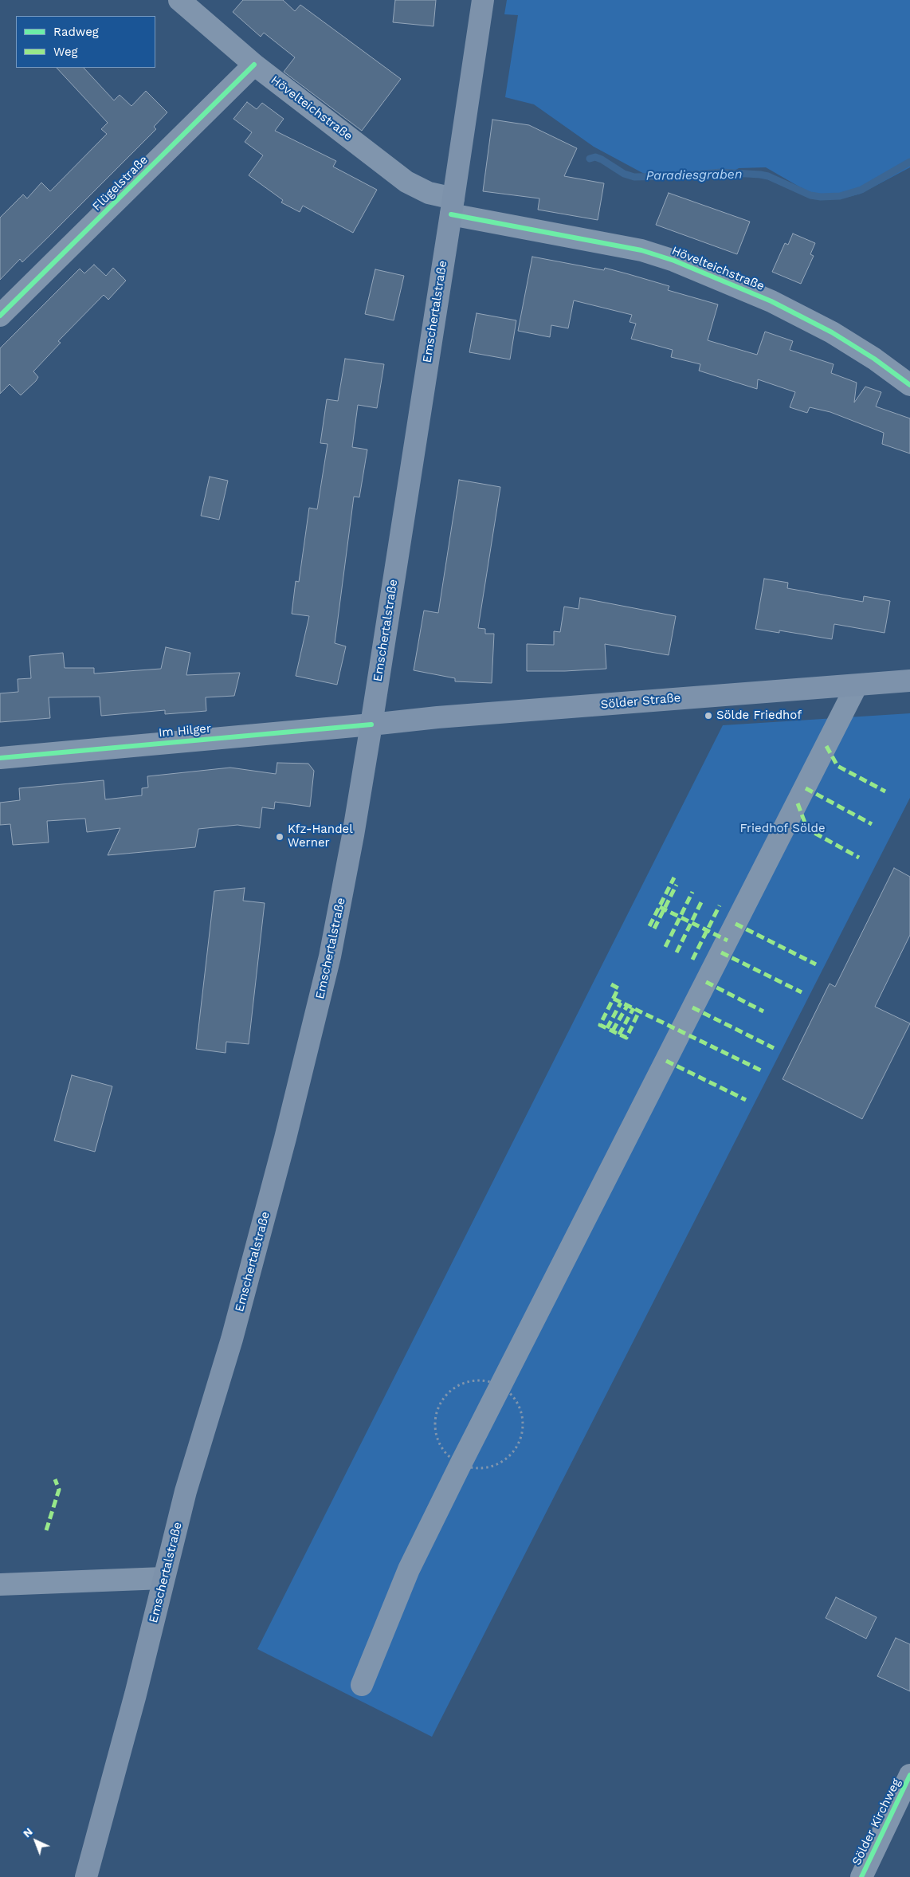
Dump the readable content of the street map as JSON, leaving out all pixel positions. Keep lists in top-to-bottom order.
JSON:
{
  "streets": {
    "main road": ["Emschertalstraße", "Sölder Straße"],
    "street": [
      "Hövelteichstraße",
      "Flügelstraße",
      "Im Hilger",
      "Sölder Kirchweg"
    ]
  },
  "crossings": [
    ["Hövelteichstraße", "Flügelstraße"],
    ["Hövelteichstraße", "Emschertalstraße"],
    ["Emschertalstraße", "Sölder Straße"],
    ["Emschertalstraße", "Im Hilger"],
    ["Sölder Straße", "Im Hilger"]
  ],
  "water": ["Paradiesgraben"],
  "parks": ["Friedhof Sölde"],
  "places": ["Sölde Friedhof", "Kfz-Handel Werner"],
  "legend": ["Radweg", "Weg"],
  "north": "top left"
}
